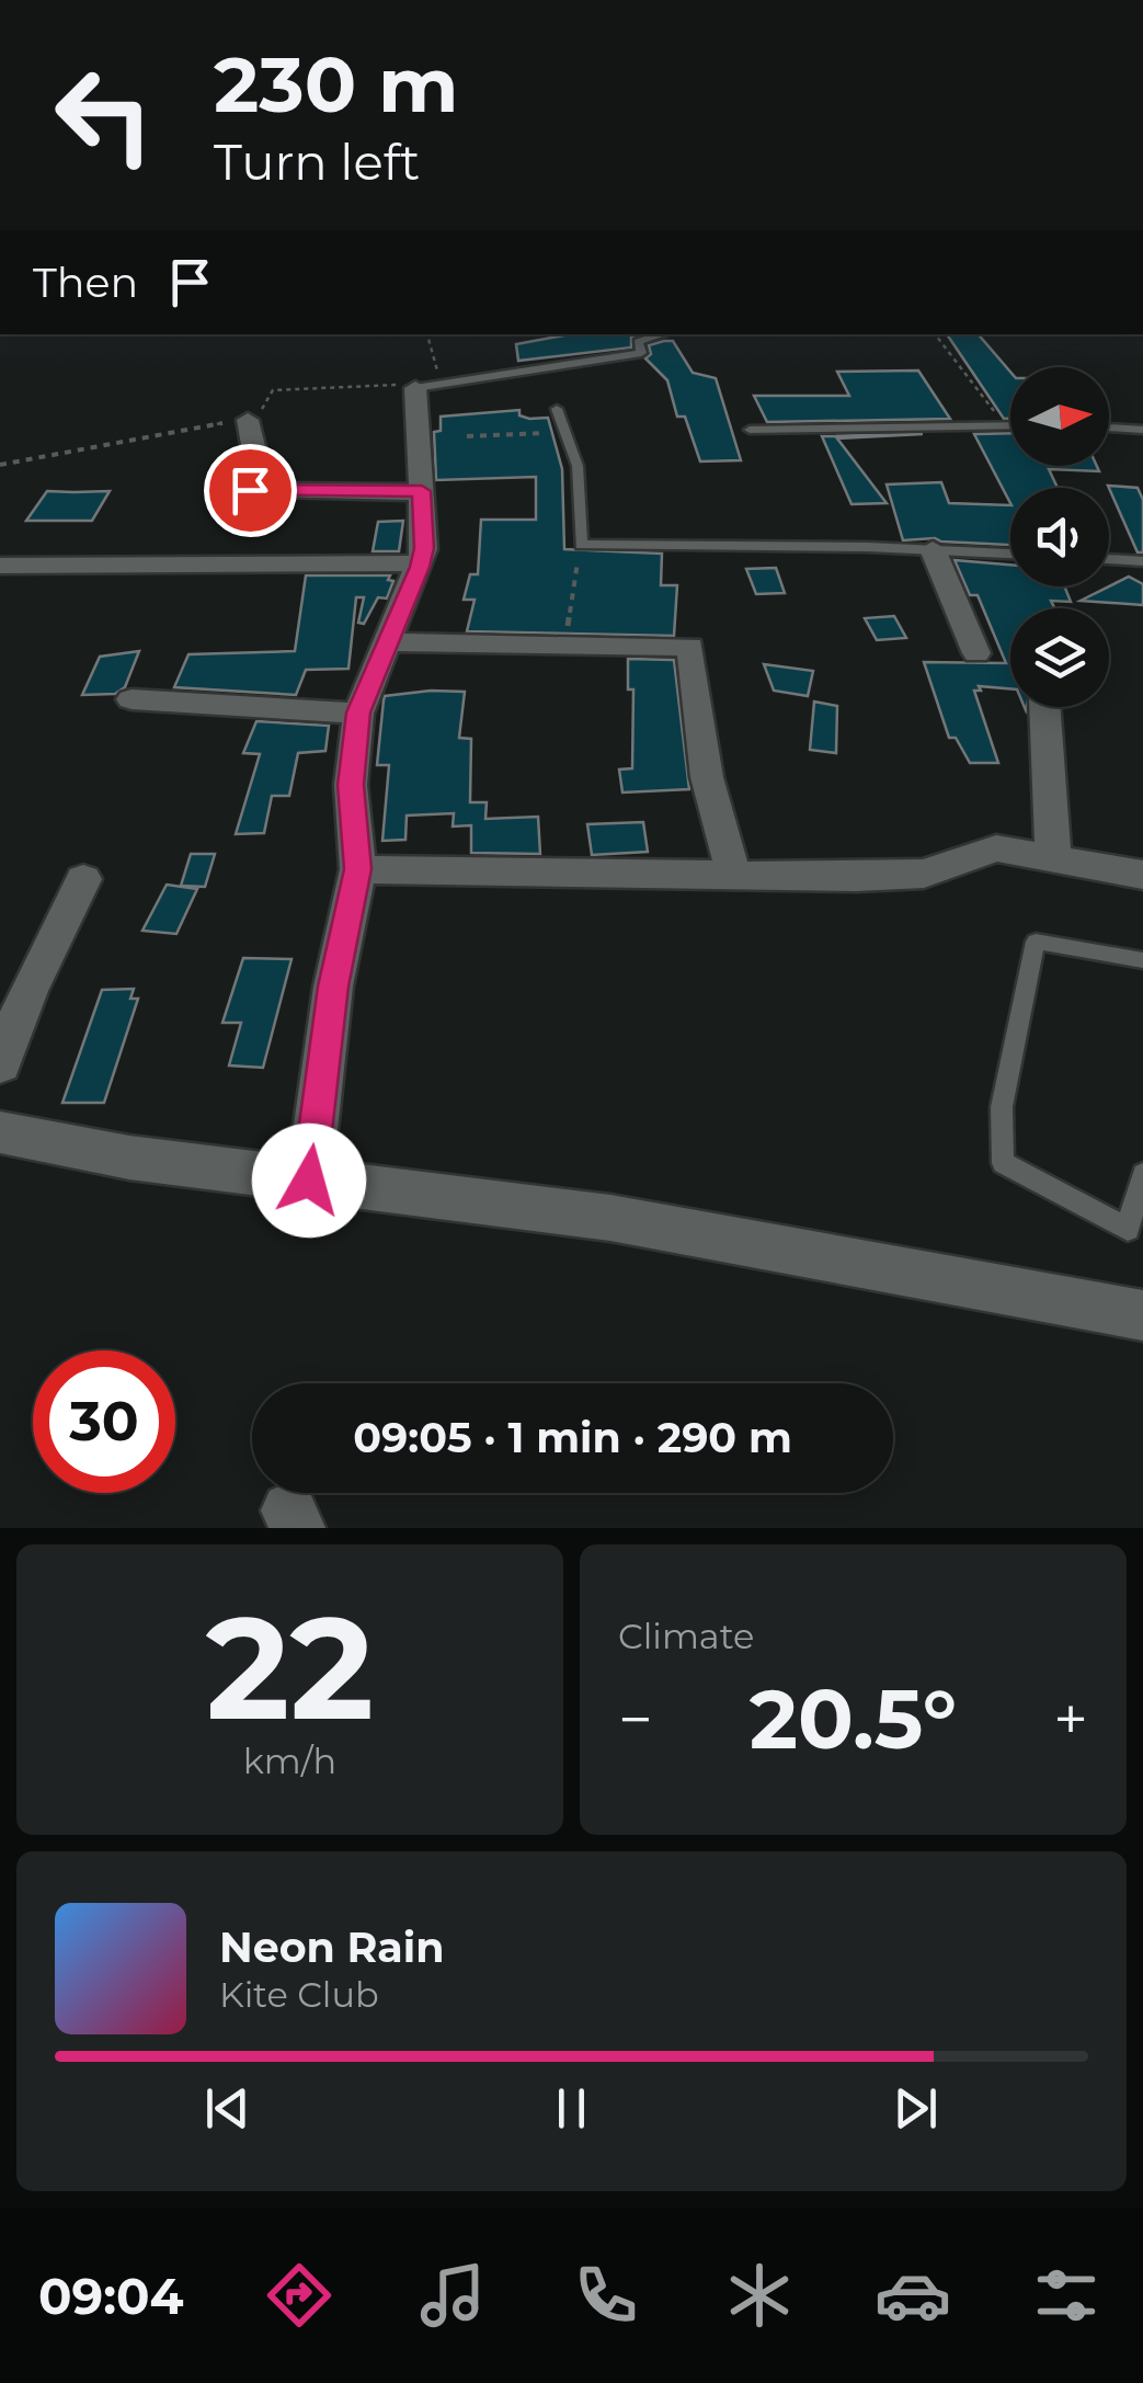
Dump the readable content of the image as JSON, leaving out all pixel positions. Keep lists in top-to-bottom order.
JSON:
{
  "north": "right",
  "page": {
    "turn": ["230 m", "Turn left"],
    "then": "Then",
    "limit": "30",
    "trip": "09:05 · 1 min · 290 m",
    "tile": [
      ["22", "km/h"],
      "Climate"
    ],
    "heat": ["−", "20.5°", "+"],
    "song": ["Neon Rain", "Kite Club"],
    "tabs": "09:04"
  }
}
